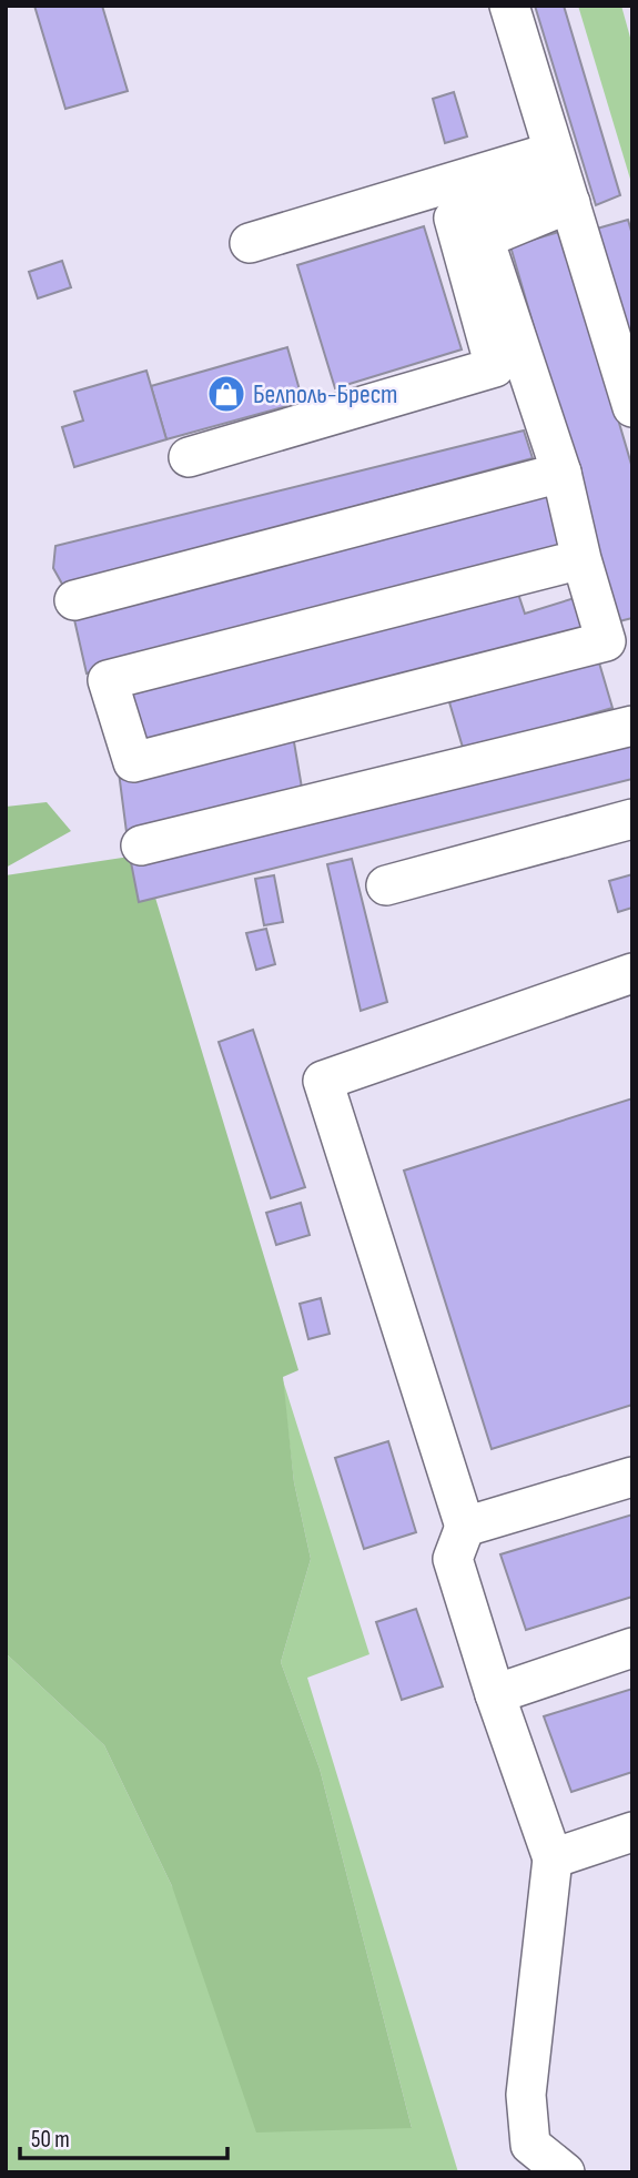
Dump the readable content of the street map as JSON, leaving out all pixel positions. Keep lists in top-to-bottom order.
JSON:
{
  "places": {
    "shop": ["Белполь-Брест"]
  },
  "scale_bar": "50 m"
}
